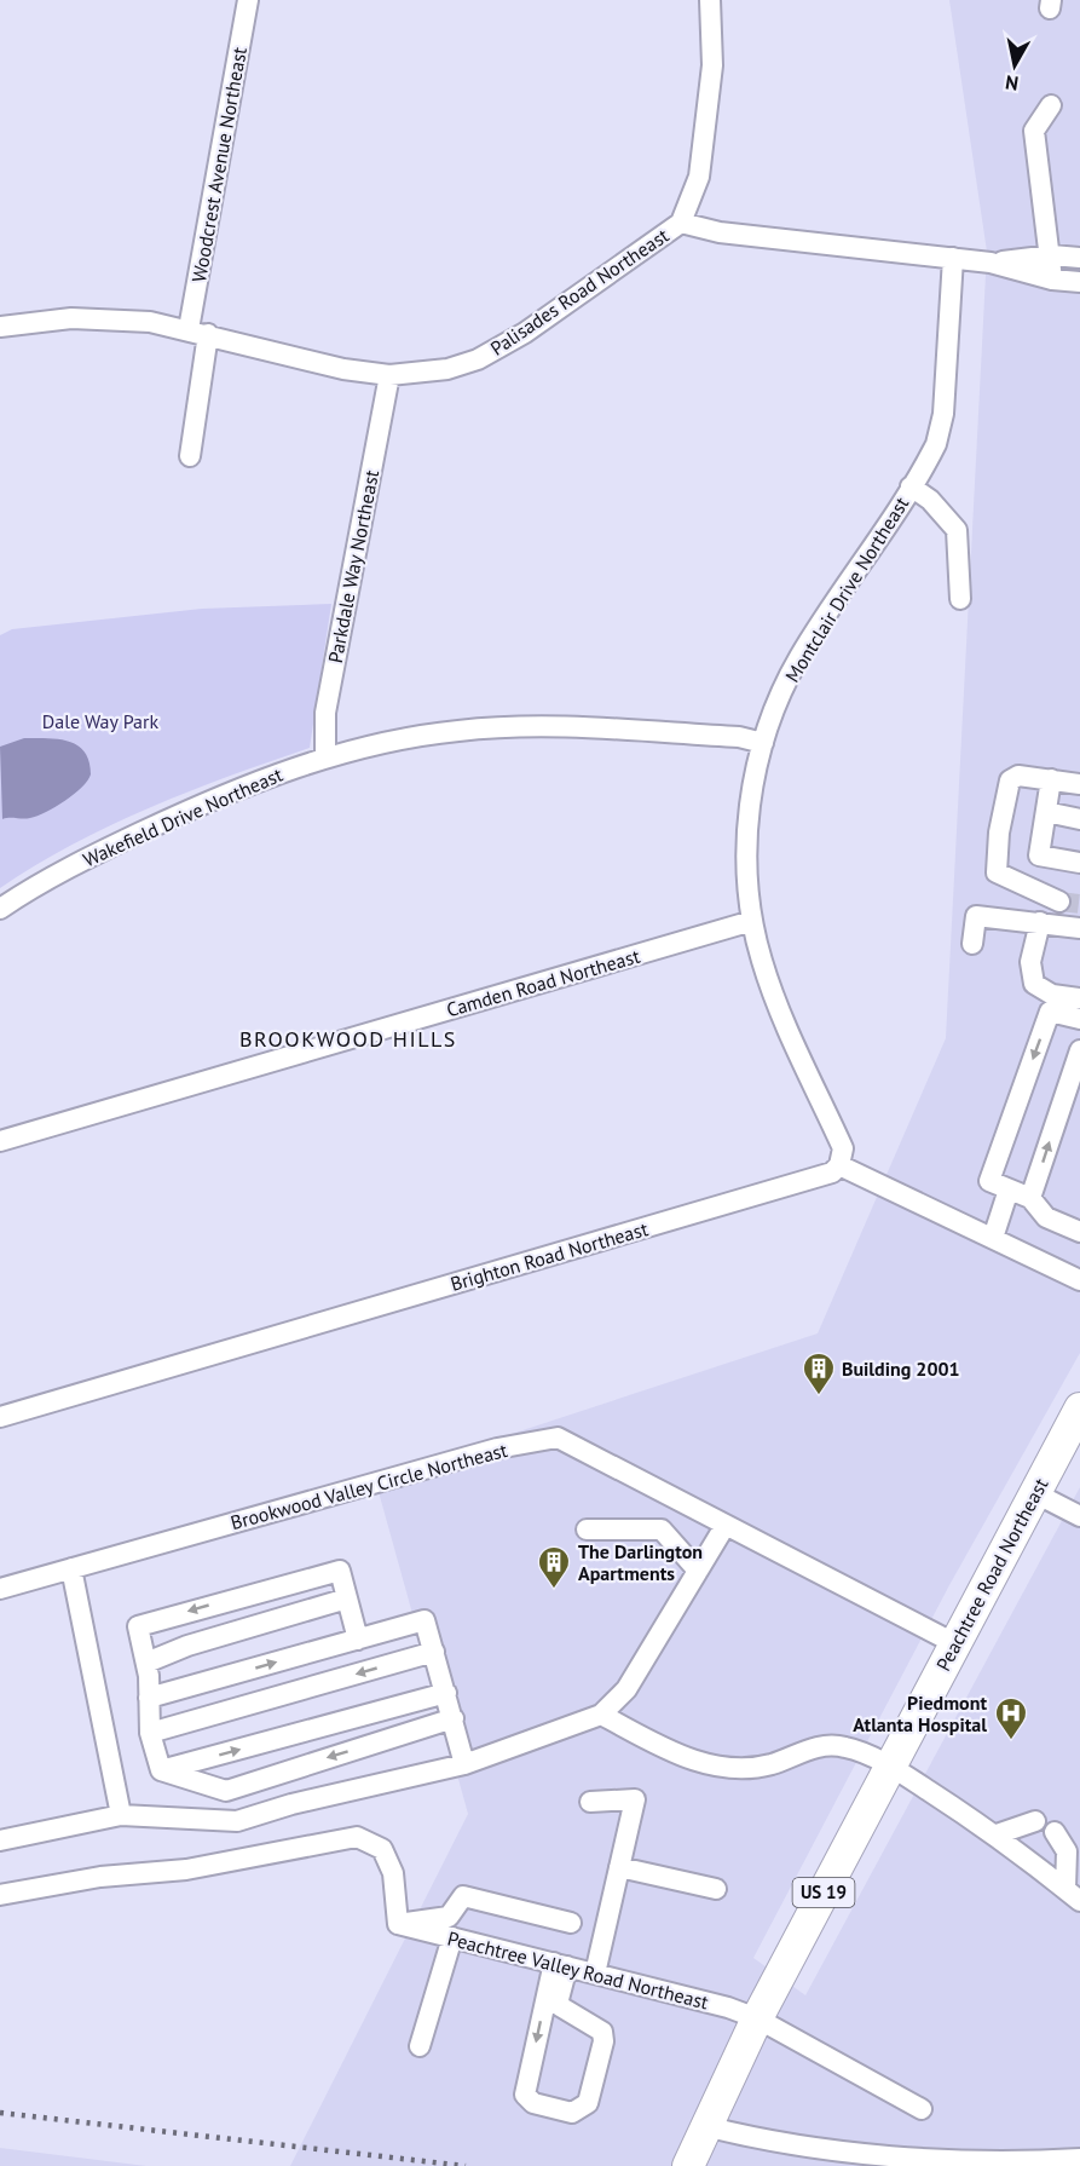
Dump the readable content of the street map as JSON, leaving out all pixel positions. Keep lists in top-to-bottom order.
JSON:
{
  "streets": {
    "highway": ["Peachtree Road Northeast", "US 19"],
    "street": [
      "Woodcrest Avenue Northeast",
      "Palisades Road Northeast",
      "Parkdale Way Northeast",
      "Montclair Drive Northeast",
      "Wakefield Drive Northeast",
      "Camden Road Northeast",
      "Brighton Road Northeast",
      "Brookwood Valley Circle Northeast",
      "Peachtree Valley Road Northeast"
    ]
  },
  "crossings": [
    ["Woodcrest Avenue Northeast", "Palisades Road Northeast"],
    ["Palisades Road Northeast", "Parkdale Way Northeast"],
    ["Palisades Road Northeast", "Montclair Drive Northeast"],
    ["Parkdale Way Northeast", "Wakefield Drive Northeast"],
    ["Montclair Drive Northeast", "Wakefield Drive Northeast"],
    ["Montclair Drive Northeast", "Camden Road Northeast"],
    ["Montclair Drive Northeast", "Brighton Road Northeast"],
    ["Brookwood Valley Circle Northeast", "Peachtree Road Northeast"],
    ["Peachtree Road Northeast", "Peachtree Valley Road Northeast"]
  ],
  "districts": ["BROOKWOOD HILLS"],
  "parks": ["Dale Way Park"],
  "places": {
    "building": ["Building 2001", "The Darlington Apartments"],
    "hospital": ["Piedmont Atlanta Hospital"]
  },
  "north": "bottom"
}
